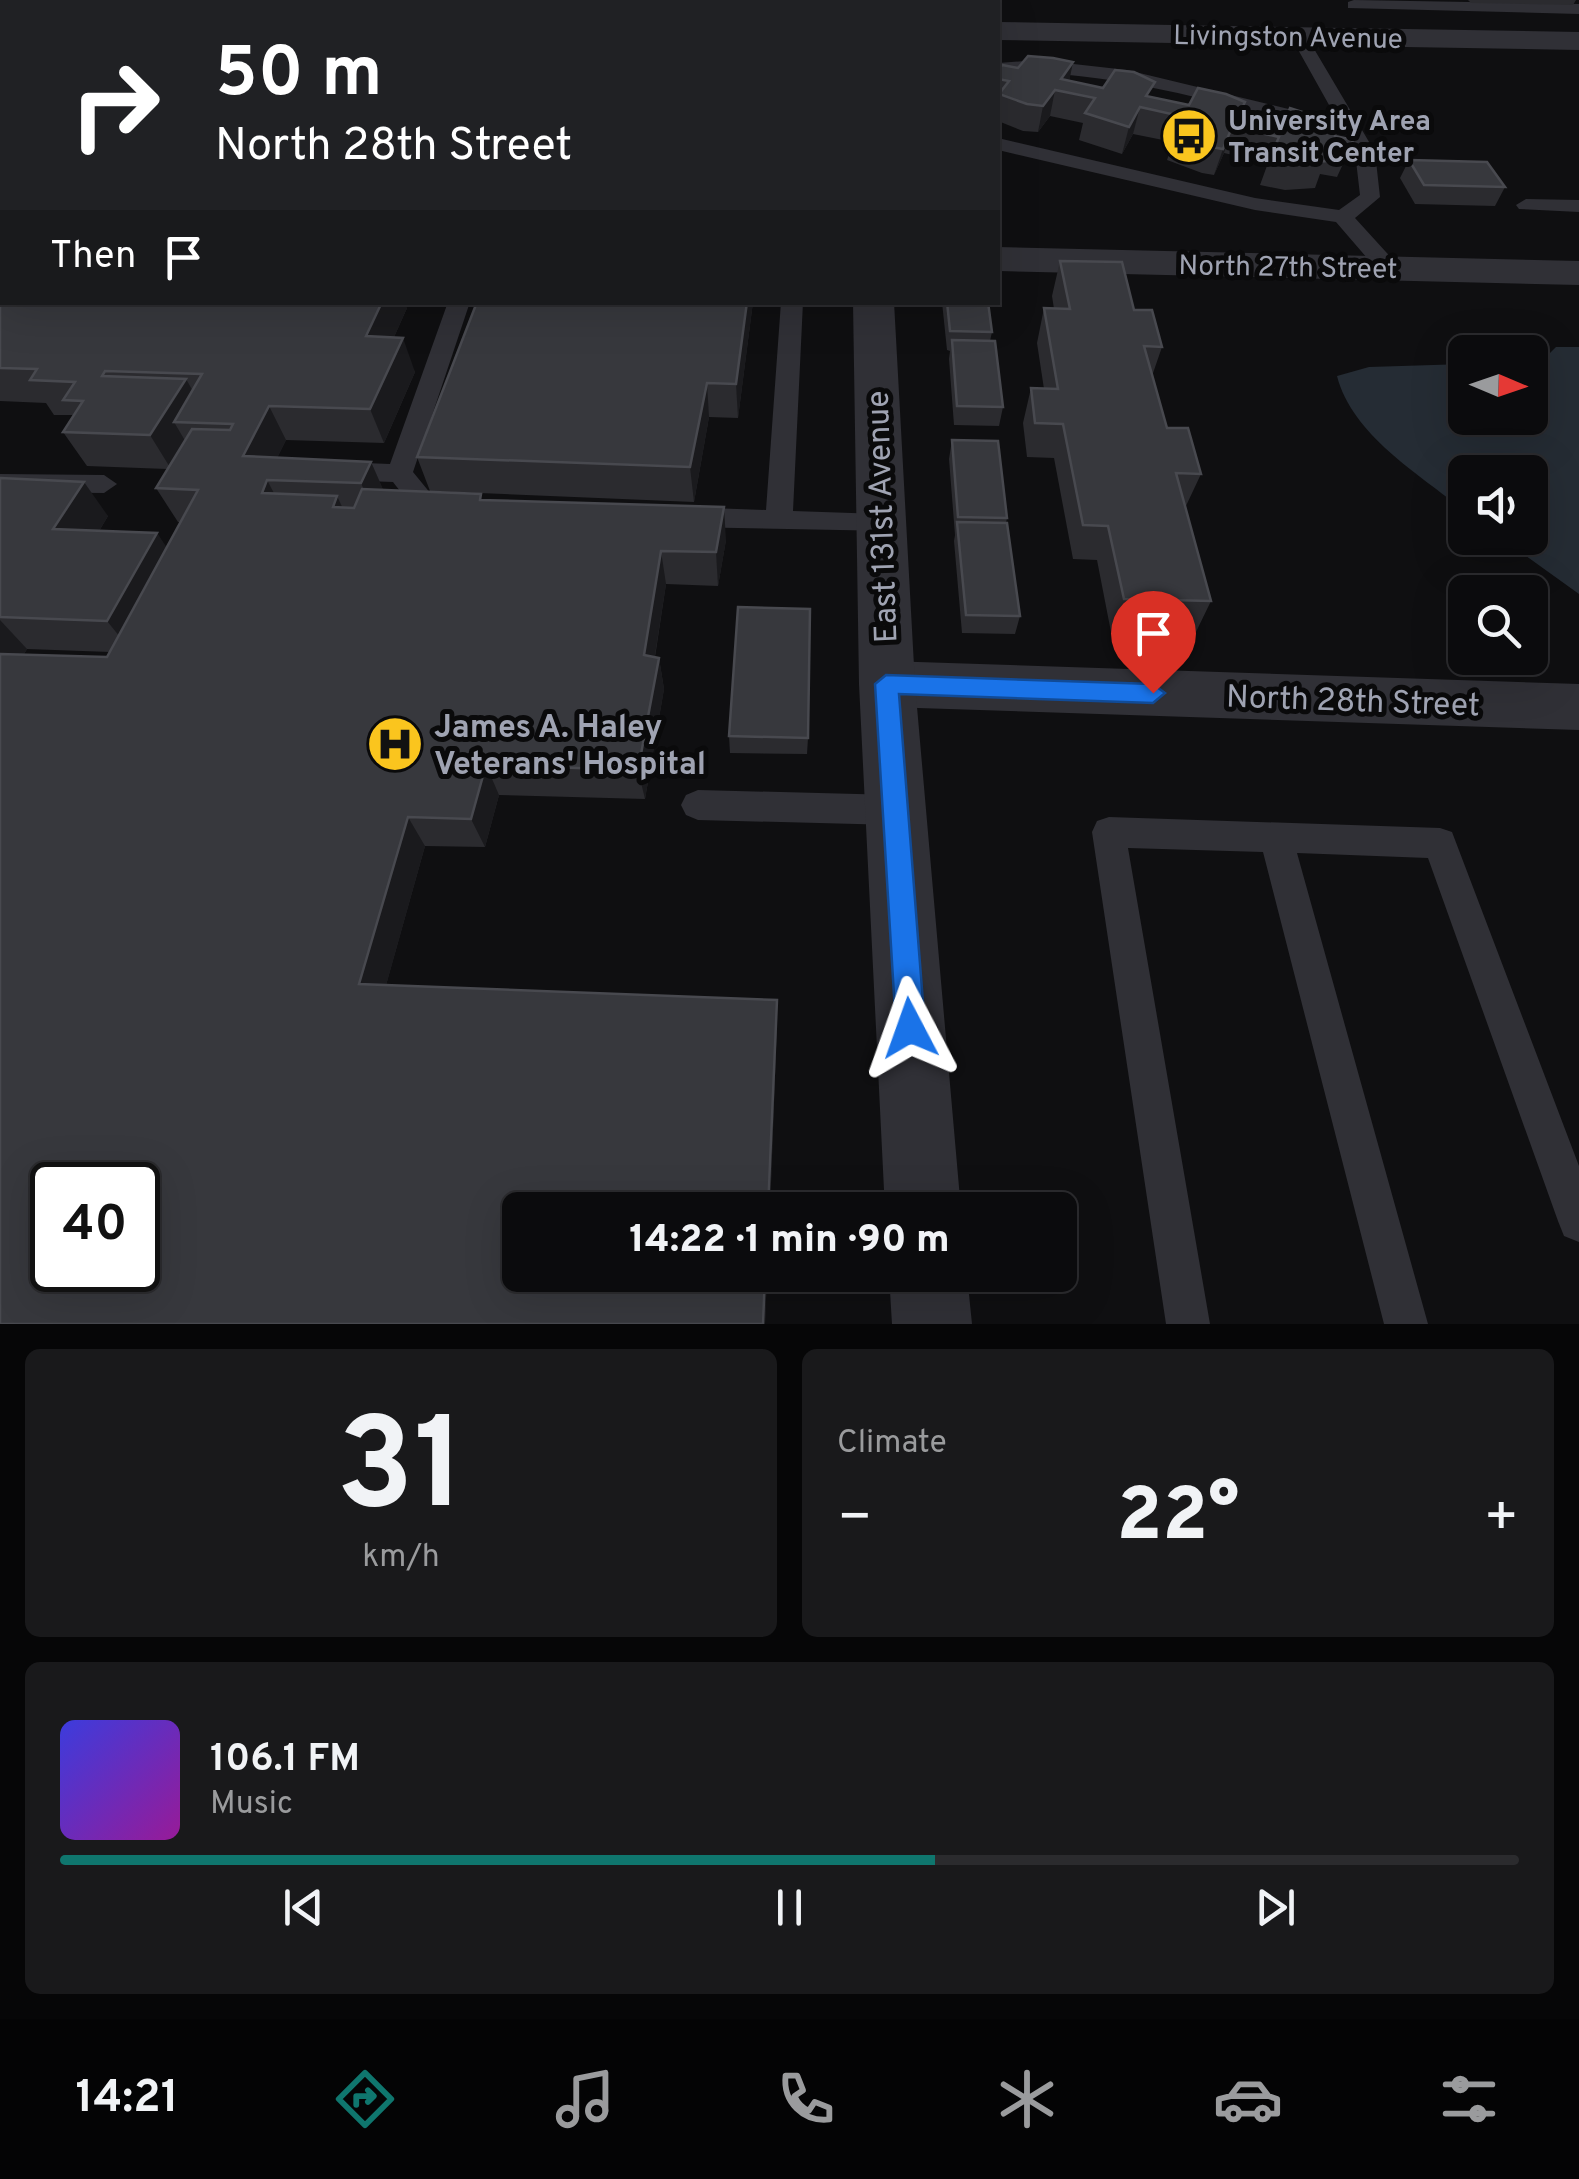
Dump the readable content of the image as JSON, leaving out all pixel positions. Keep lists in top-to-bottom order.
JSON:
{
  "streets": {
    "street": [
      "Livingston Avenue",
      "North 27th Street",
      "East 131st Avenue",
      "North 28th Street"
    ]
  },
  "crossings": [
    ["East 131st Avenue", "North 28th Street"]
  ],
  "places": {
    "bus stop": ["University Area Transit Center"],
    "hospital": ["James A. Haley Veterans' Hospital"]
  },
  "north": "right",
  "page": {
    "turn": ["50 m", "North 28th Street"],
    "then": "Then",
    "limit": "40",
    "trip": "14:22 · 1 min · 90 m",
    "tile": [
      ["31", "km/h"],
      "Climate"
    ],
    "heat": ["−", "22°", "+"],
    "song": ["106.1 FM", "Music"],
    "tabs": "14:21"
  }
}
